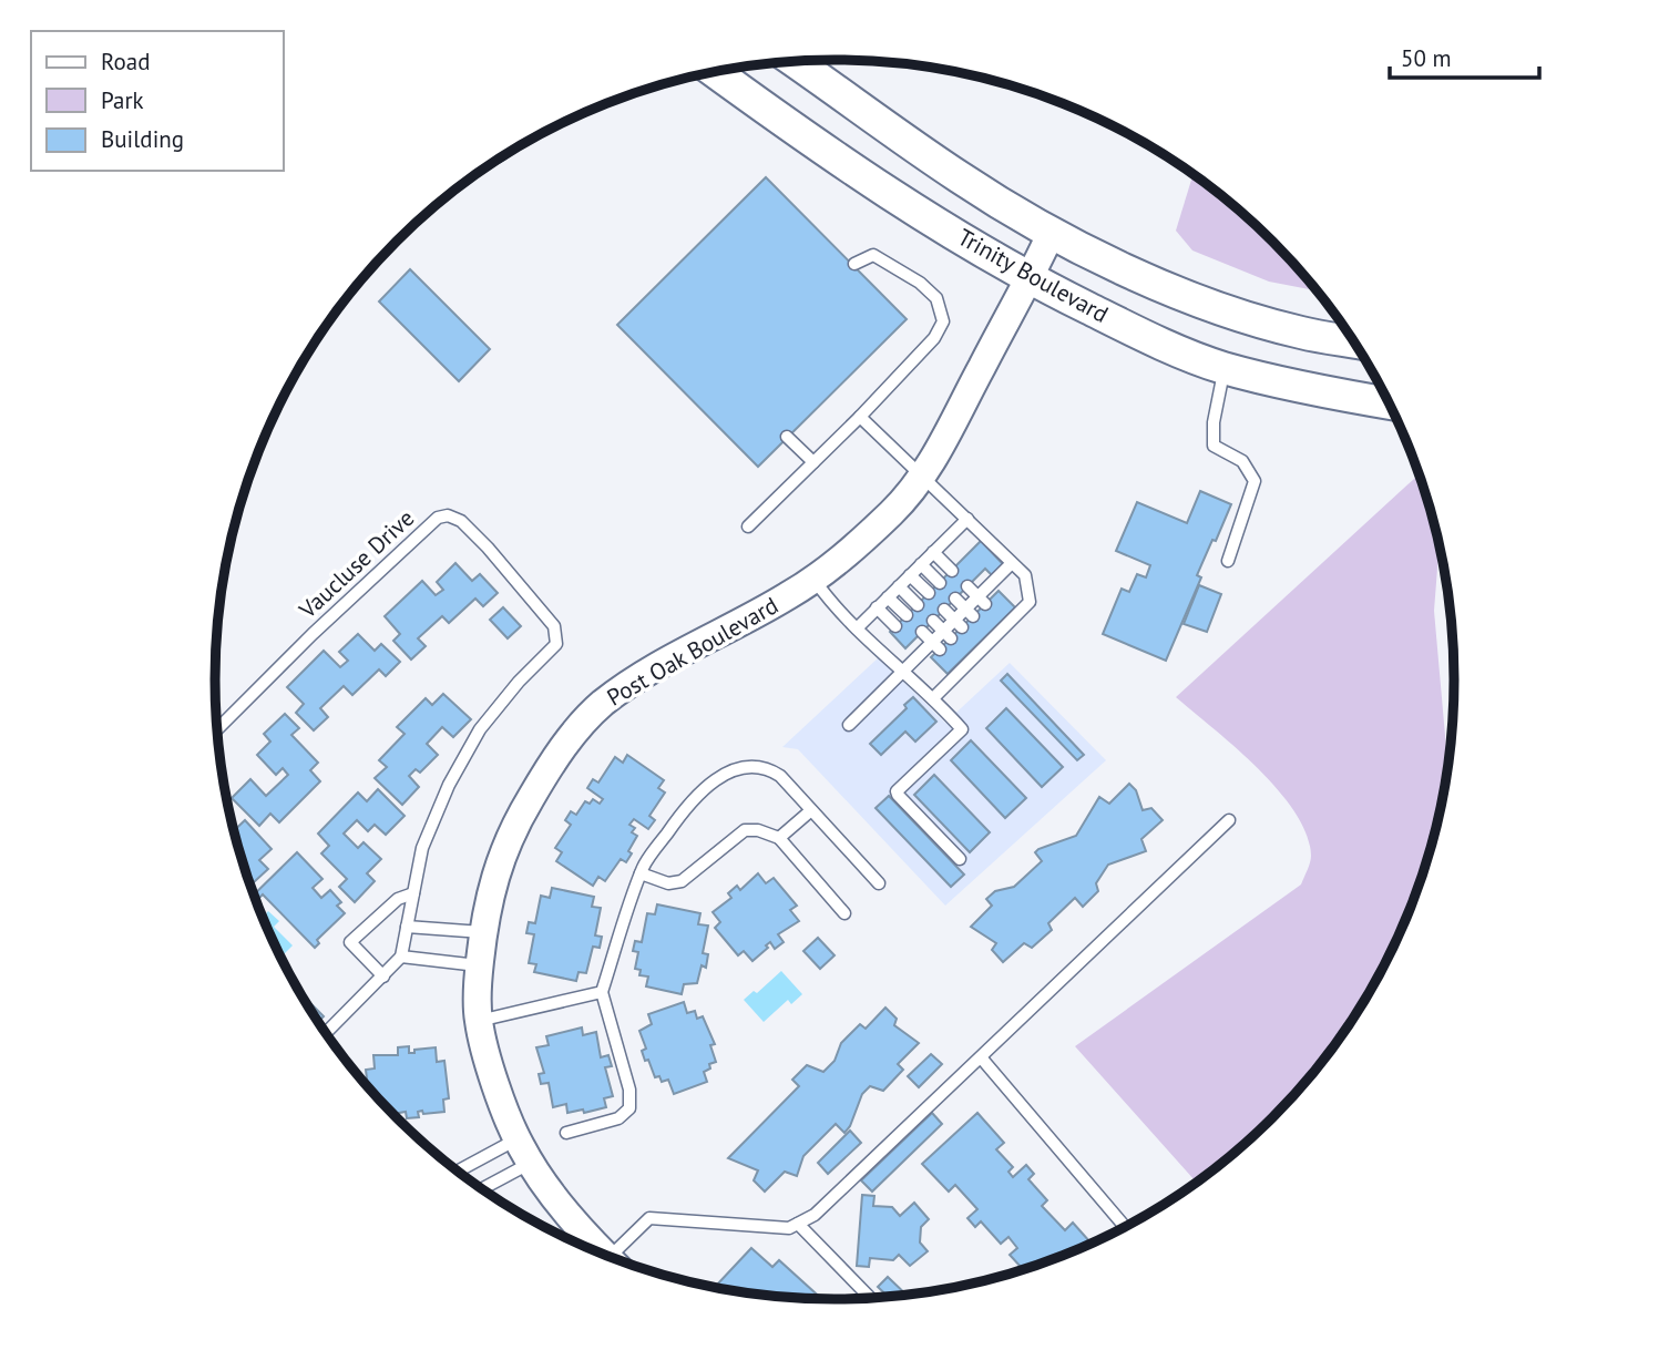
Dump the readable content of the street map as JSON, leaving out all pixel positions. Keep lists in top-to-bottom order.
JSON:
{
  "streets": {
    "main road": ["Trinity Boulevard"],
    "street": ["Post Oak Boulevard"],
    "lane": ["Vaucluse Drive"]
  },
  "crossings": [
    ["Trinity Boulevard", "Post Oak Boulevard"]
  ],
  "legend": ["Road", "Park", "Building"],
  "scale_bar": "50 m"
}
